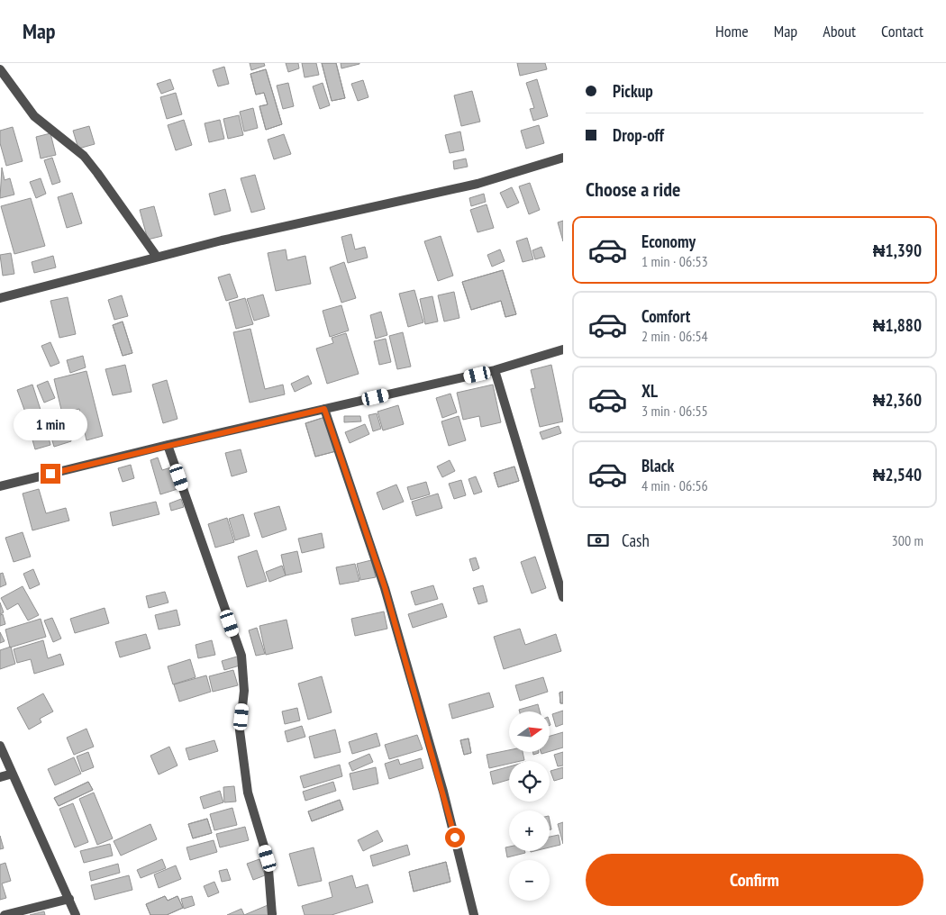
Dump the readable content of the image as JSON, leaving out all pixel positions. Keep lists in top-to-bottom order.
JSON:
{
  "north": "right",
  "page": {
    "header": "Map",
    "nav": [
      "Home",
      "Map",
      "About",
      "Contact"
    ],
    "banner": ["Pickup", "Drop-off"],
    "heading": "Choose a ride",
    "list": [
      {
        "name": "Economy",
        "note": "1 min · 06:53",
        "value": "₦1,390"
      },
      {
        "name": "Comfort",
        "note": "2 min · 06:54",
        "value": "₦1,880"
      },
      {
        "name": "XL",
        "note": "3 min · 06:55",
        "value": "₦2,360"
      },
      {
        "name": "Black",
        "note": "4 min · 06:56",
        "value": "₦2,540"
      }
    ],
    "bubble": "1 min",
    "pay": ["Cash", "300 m"],
    "map_buttons": ["+", "−"],
    "buttons": "Confirm"
  }
}
